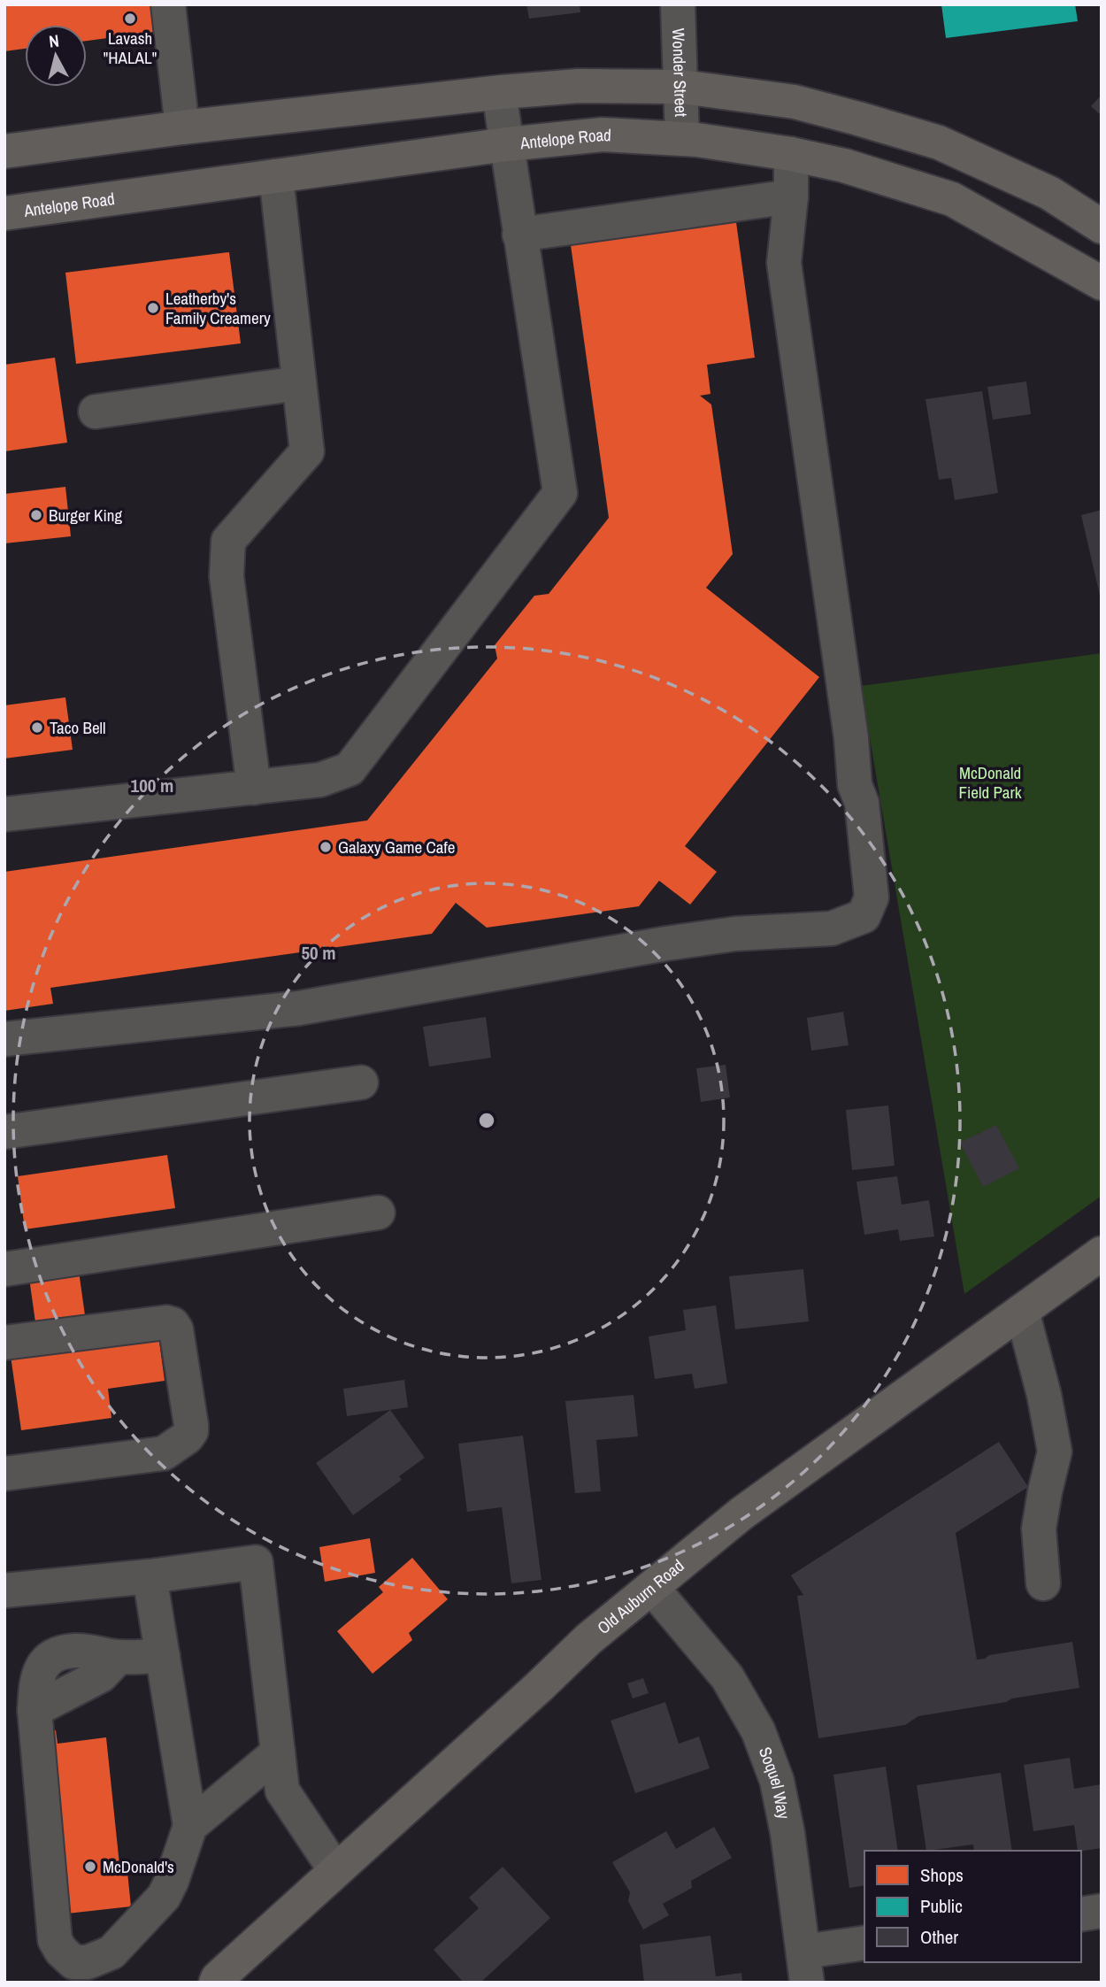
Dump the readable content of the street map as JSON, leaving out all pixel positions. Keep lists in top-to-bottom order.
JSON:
{
  "streets": {
    "main road": ["Antelope Road", "Old Auburn Road"],
    "street": ["Wonder Street", "Soquel Way"]
  },
  "crossings": [
    ["Wonder Street", "Antelope Road"],
    ["Old Auburn Road", "Soquel Way"]
  ],
  "parks": ["McDonald Field Park"],
  "places": [
    "Lavash \"HALAL\"",
    "Leatherby's Family Creamery",
    "Burger King",
    "Taco Bell",
    "Galaxy Game Cafe",
    "McDonald's"
  ],
  "legend": ["Shops", "Public", "Other"],
  "north": "top",
  "rings": ["100 m", "50 m"]
}
